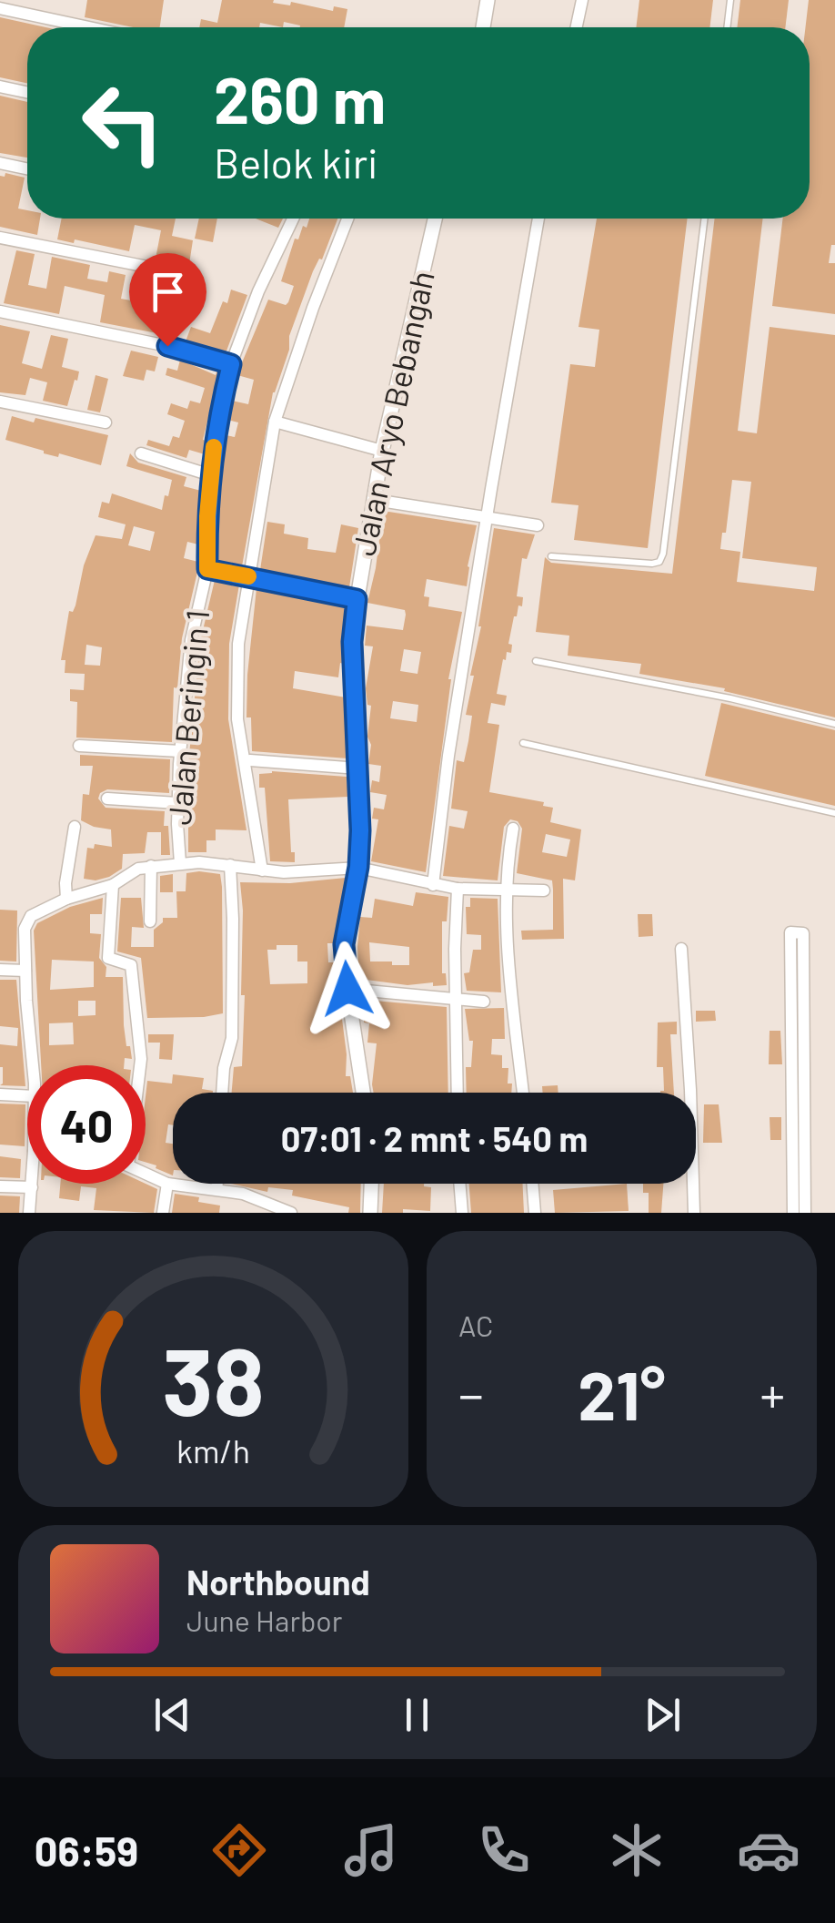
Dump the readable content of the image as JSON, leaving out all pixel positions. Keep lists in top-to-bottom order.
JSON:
{
  "streets": {
    "street": ["Jalan Aryo Bebangah", "Jalan Beringin 1"]
  },
  "page": {
    "turn": ["260 m", "Belok kiri"],
    "limit": "40",
    "trip": "07:01 · 2 mnt · 540 m",
    "tile": "AC",
    "heat": ["−", "21°", "+"],
    "song": ["Northbound", "June Harbor"],
    "tabs": "06:59",
    "gauge": ["38", "km/h"]
  }
}
